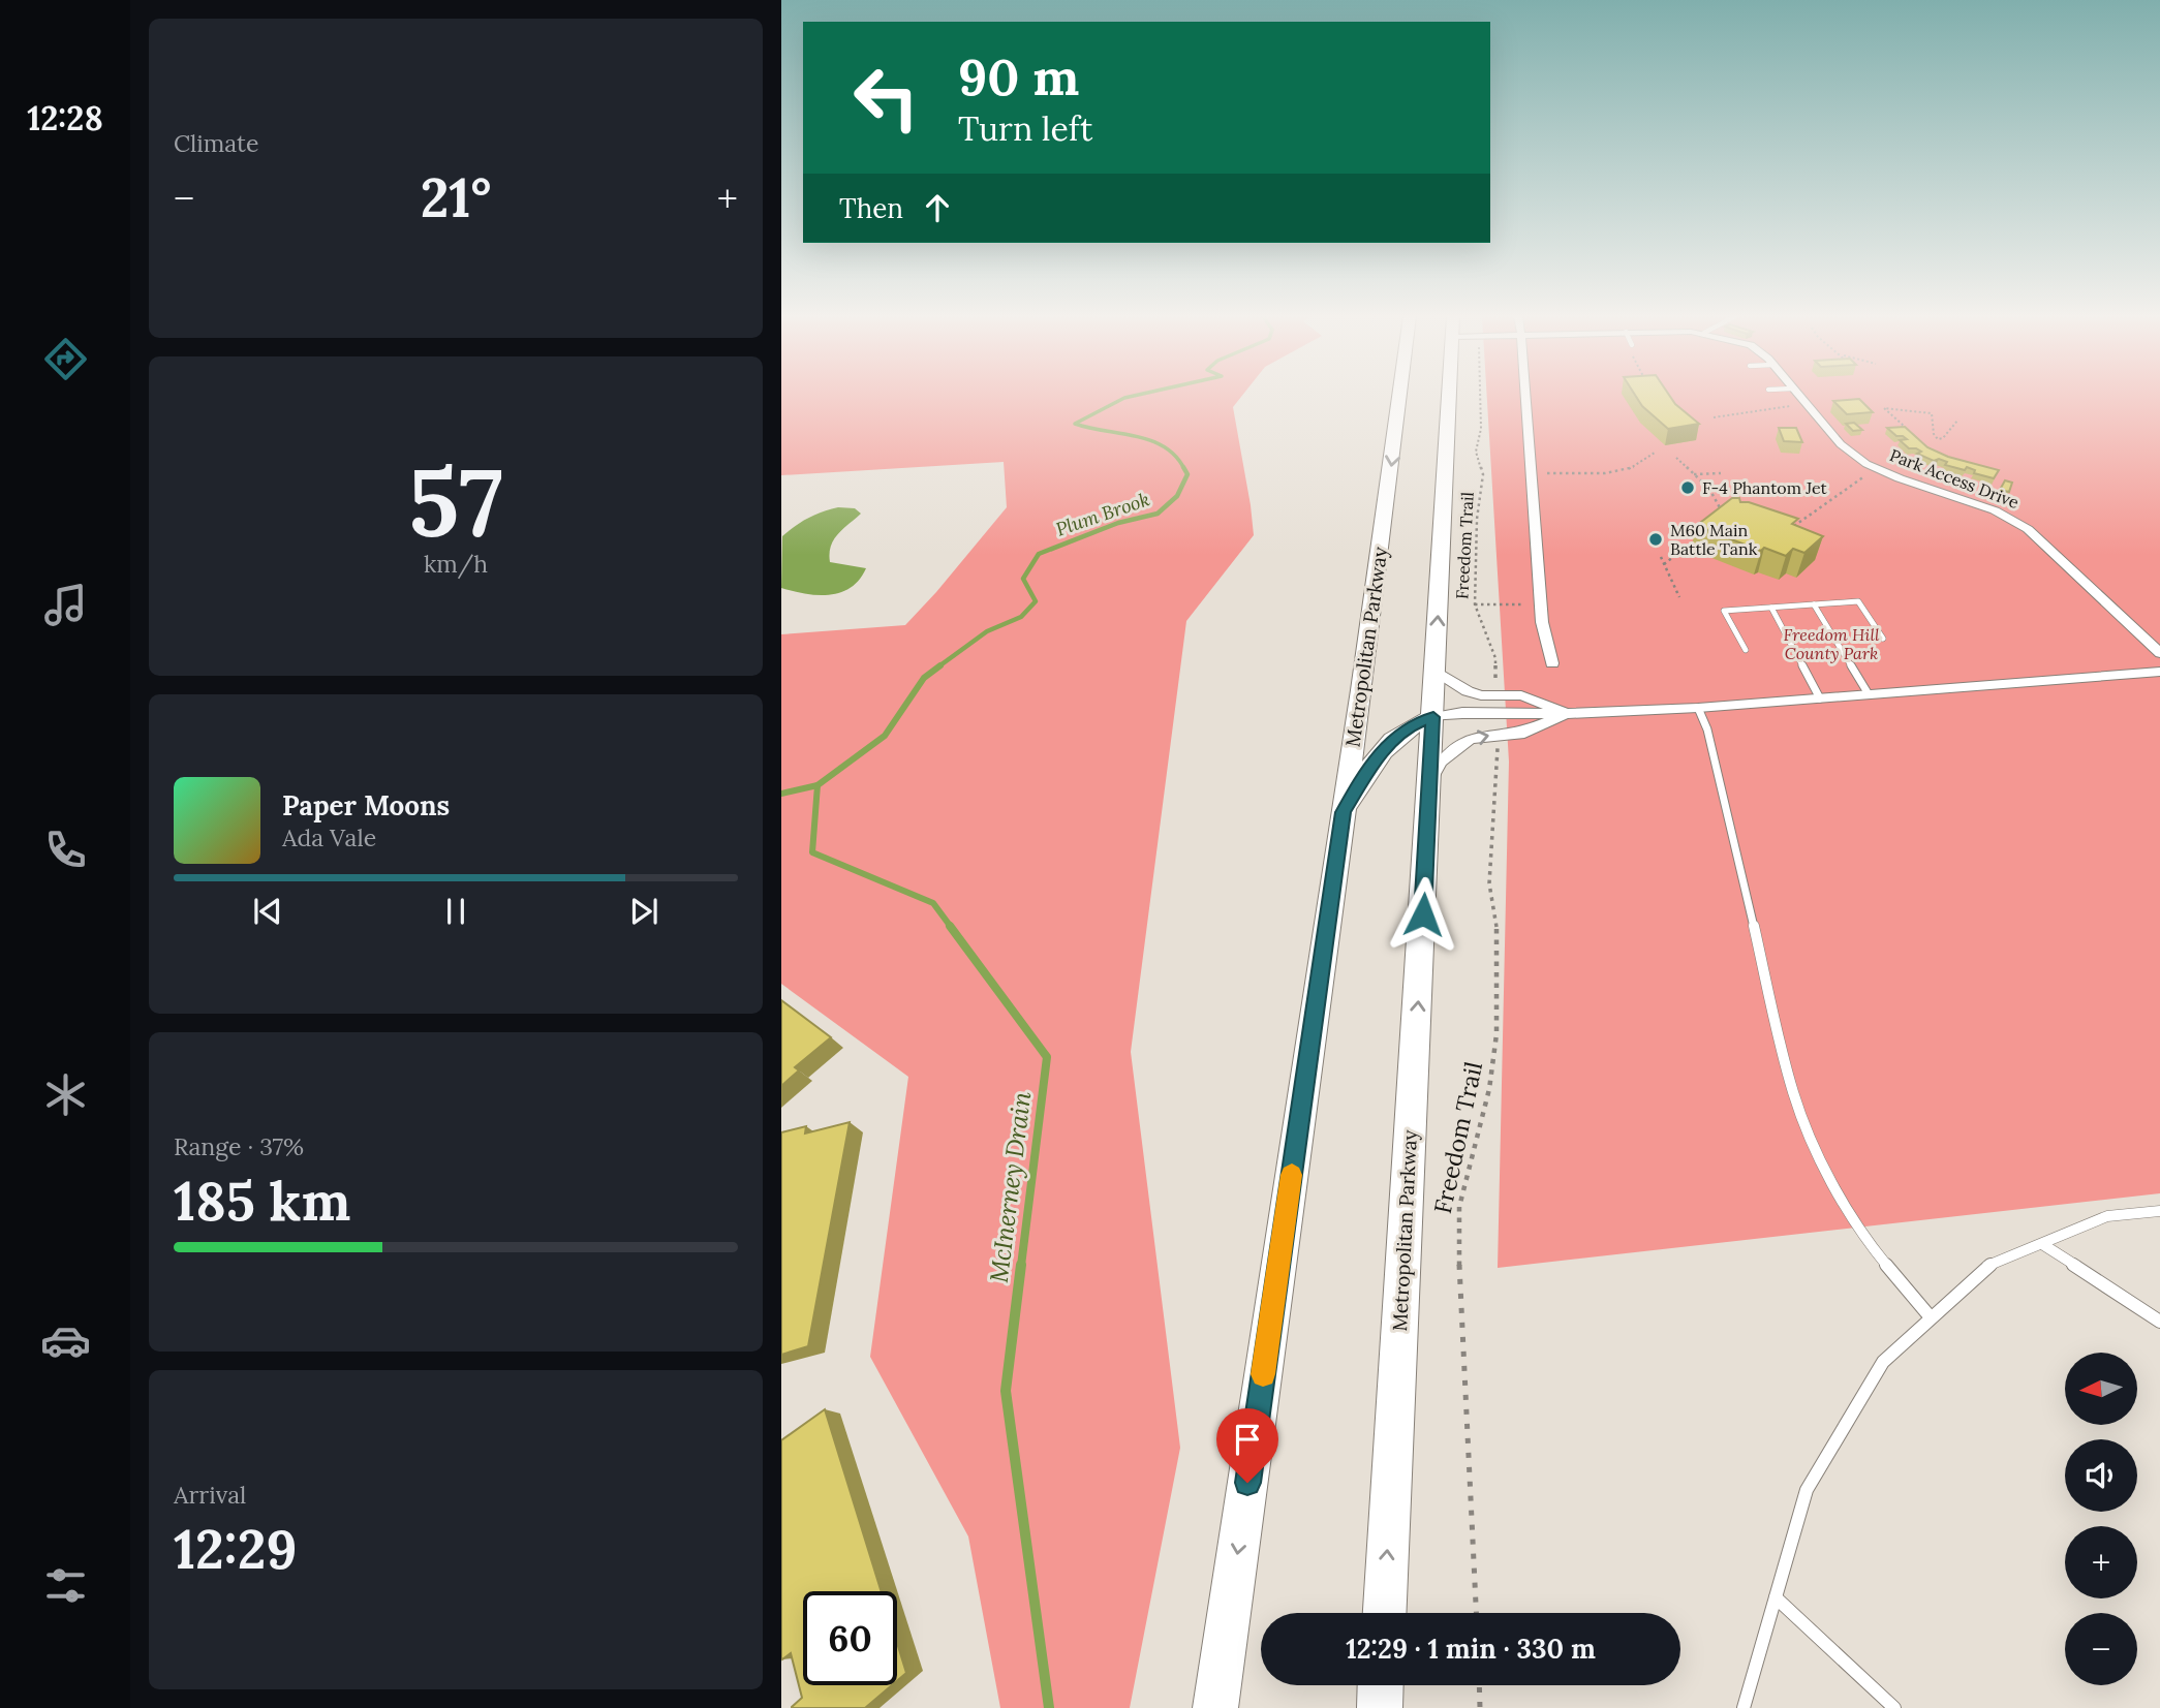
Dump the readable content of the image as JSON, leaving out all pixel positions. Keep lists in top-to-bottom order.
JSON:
{
  "streets": {
    "main road": ["Metropolitan Parkway"],
    "street": ["Park Access Drive"],
    "path": ["Freedom Trail"]
  },
  "water": ["Plum Brook", "McInerney Drain"],
  "parks": ["Freedom Hill County Park"],
  "places": ["F-4 Phantom Jet", "M60 Main Battle Tank"],
  "north": "left",
  "page": {
    "tabs": "12:28",
    "tile": [
      "Climate",
      ["57", "km/h"],
      ["Range · 37%", "185 km"],
      ["Arrival", "12:29"]
    ],
    "turn": ["90 m", "Turn left"],
    "heat": ["−", "21°", "+"],
    "then": "Then",
    "song": ["Paper Moons", "Ada Vale"],
    "map_buttons": ["+", "−"],
    "limit": "60",
    "trip": "12:29 · 1 min · 330 m"
  }
}
